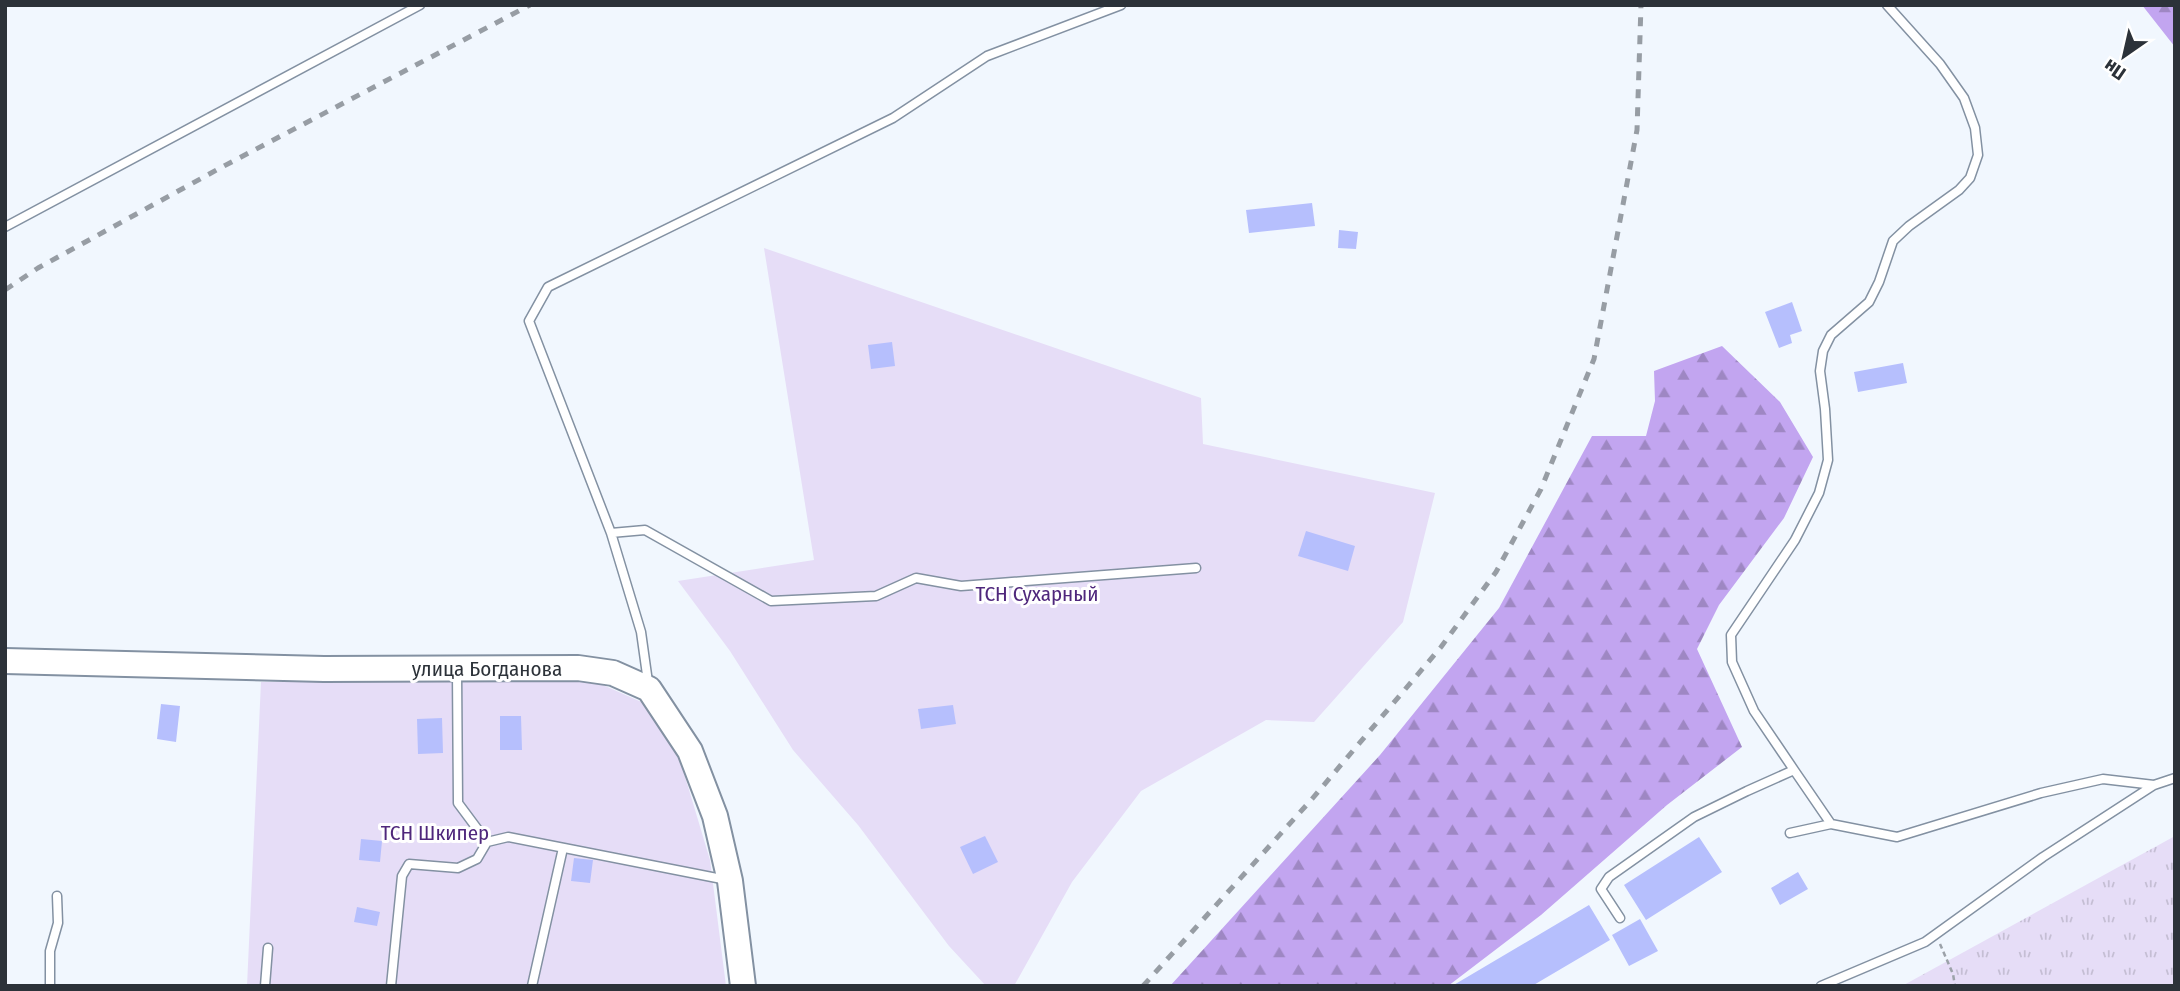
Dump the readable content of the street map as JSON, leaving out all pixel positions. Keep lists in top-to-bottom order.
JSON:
{
  "streets": {
    "main road": ["улица Богданова"]
  },
  "parks": ["ТСН Сухарный", "ТСН Шкипер"],
  "north": "bottom left"
}
